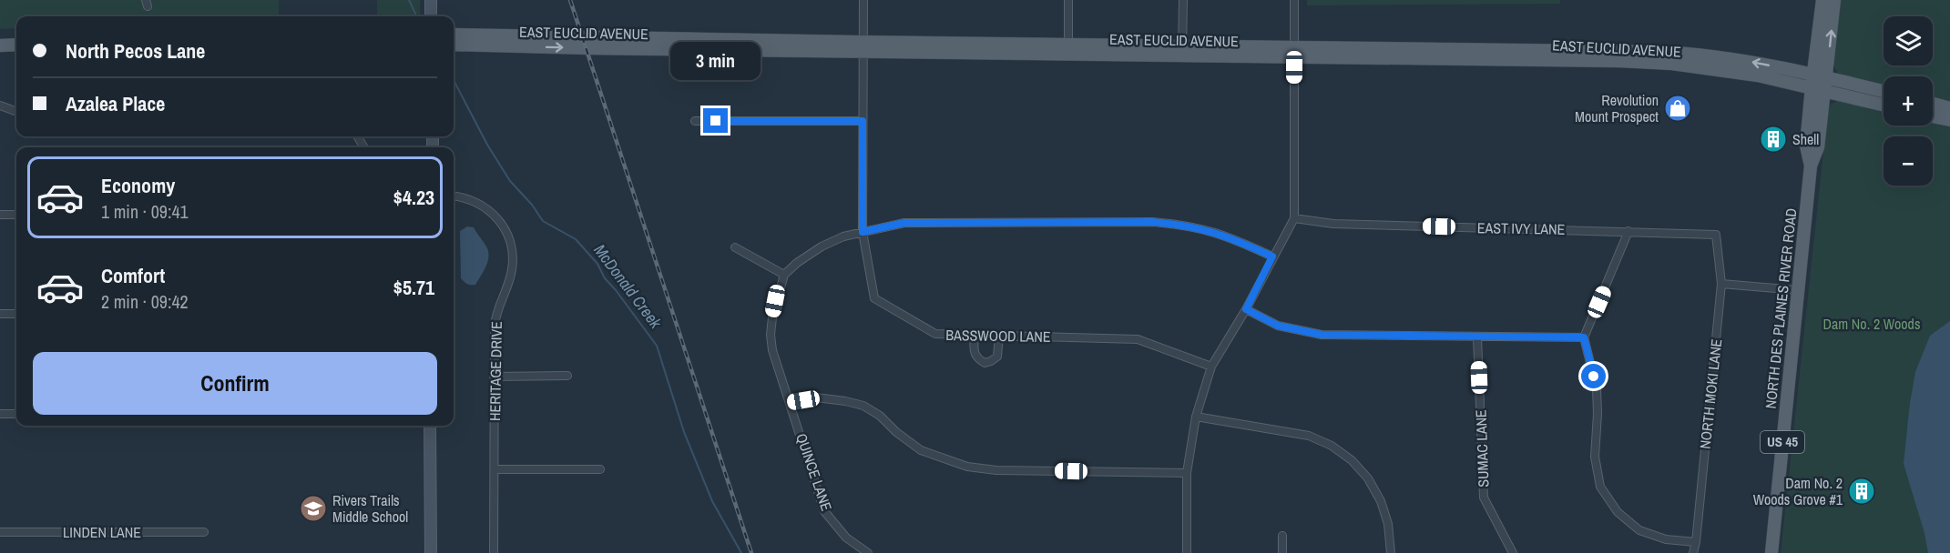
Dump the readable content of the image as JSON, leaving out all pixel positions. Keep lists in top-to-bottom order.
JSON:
{
  "streets": {
    "main road": ["EAST EUCLID AVENUE", "NORTH DES PLAINES RIVER ROAD", "US 45"],
    "street": [
      "EAST IVY LANE",
      "BASSWOOD LANE",
      "HERITAGE DRIVE",
      "NORTH MOKI LANE",
      "SUMAC LANE",
      "QUINCE LANE",
      "LINDEN LANE"
    ]
  },
  "crossings": [
    ["EAST EUCLID AVENUE", "NORTH DES PLAINES RIVER ROAD"],
    ["EAST EUCLID AVENUE", "BASSWOOD LANE"],
    ["EAST IVY LANE", "NORTH MOKI LANE"]
  ],
  "water": ["McDonald Creek"],
  "parks": ["Dam No. 2 Woods"],
  "places": {
    "shop": ["Revolution Mount Prospect"],
    "building": ["Shell", "Dam No. 2 Woods Grove #1"],
    "school or university": ["Rivers Trails Middle School"]
  },
  "page": {
    "map_buttons": ["+", "−"],
    "banner": ["North Pecos Lane", "Azalea Place"],
    "bubble": "3 min",
    "list": [
      {
        "name": "Economy",
        "note": "1 min · 09:41",
        "value": "$4.23"
      },
      {
        "name": "Comfort",
        "note": "2 min · 09:42",
        "value": "$5.71"
      }
    ],
    "buttons": "Confirm"
  }
}
